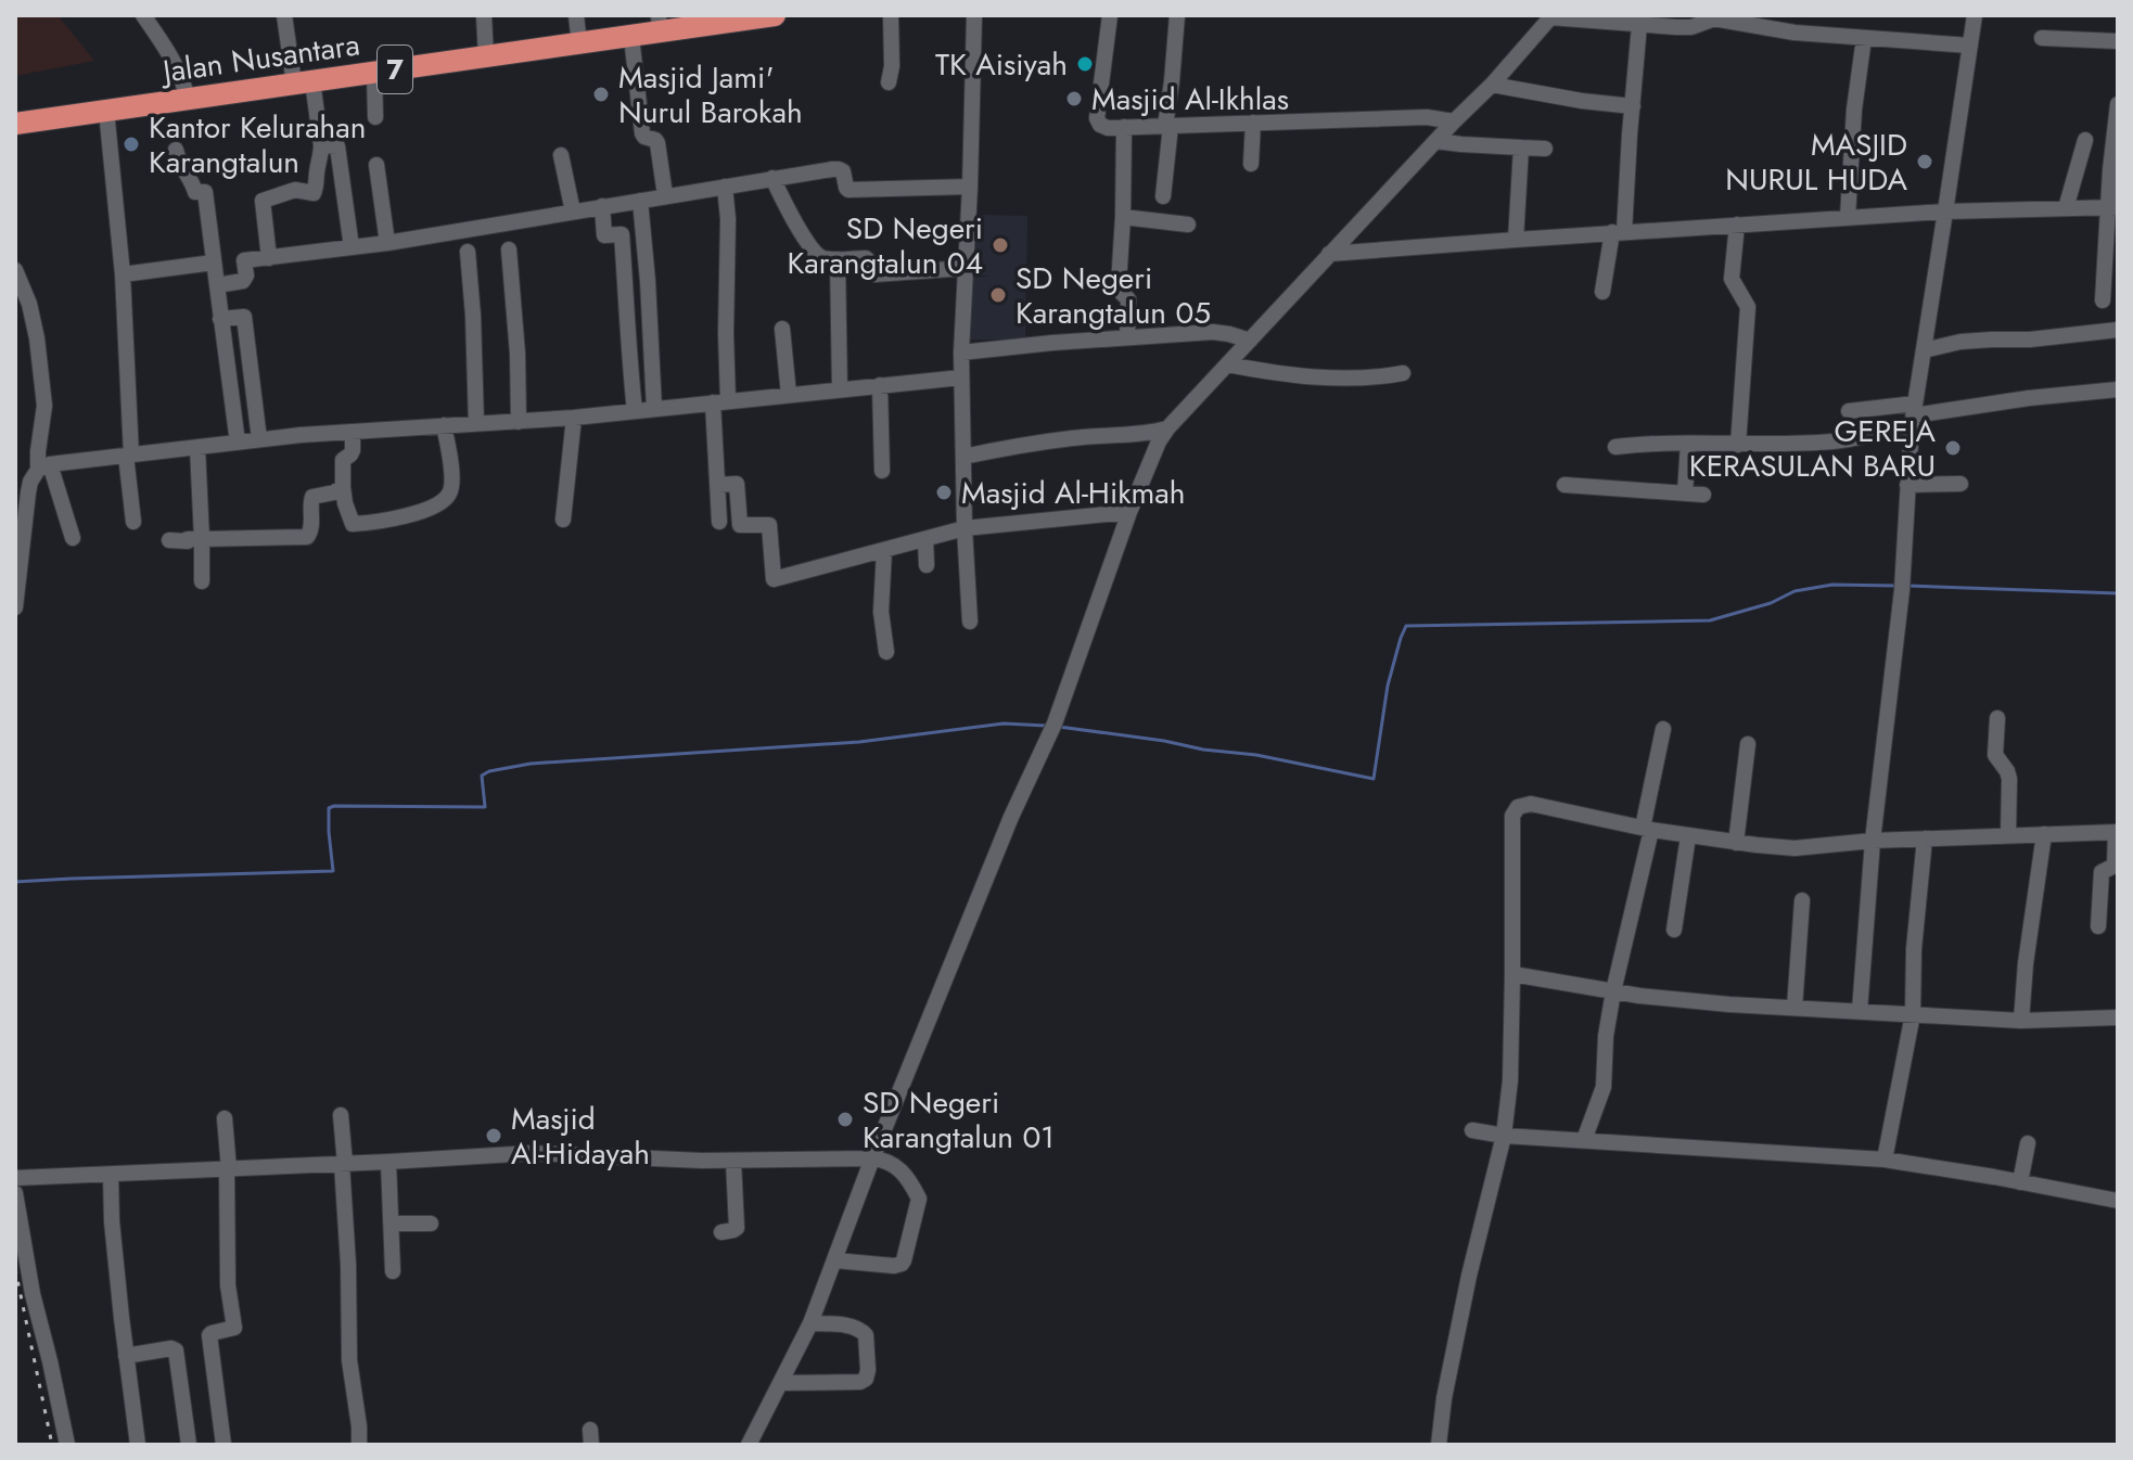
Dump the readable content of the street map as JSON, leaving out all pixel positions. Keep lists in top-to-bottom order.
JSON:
{
  "streets": {
    "highway": ["Jalan Nusantara", "7"]
  },
  "places": [
    "TK Aisiyah",
    "Masjid Jami' Nurul Barokah",
    "Masjid Al-Ikhlas",
    "Kantor Kelurahan Karangtalun",
    "MASJID NURUL HUDA",
    "SD Negeri Karangtalun 04",
    "SD Negeri Karangtalun 05",
    "GEREJA KERASULAN BARU",
    "Masjid Al-Hikmah",
    "SD Negeri Karangtalun 01",
    "Masjid Al-Hidayah"
  ]
}
